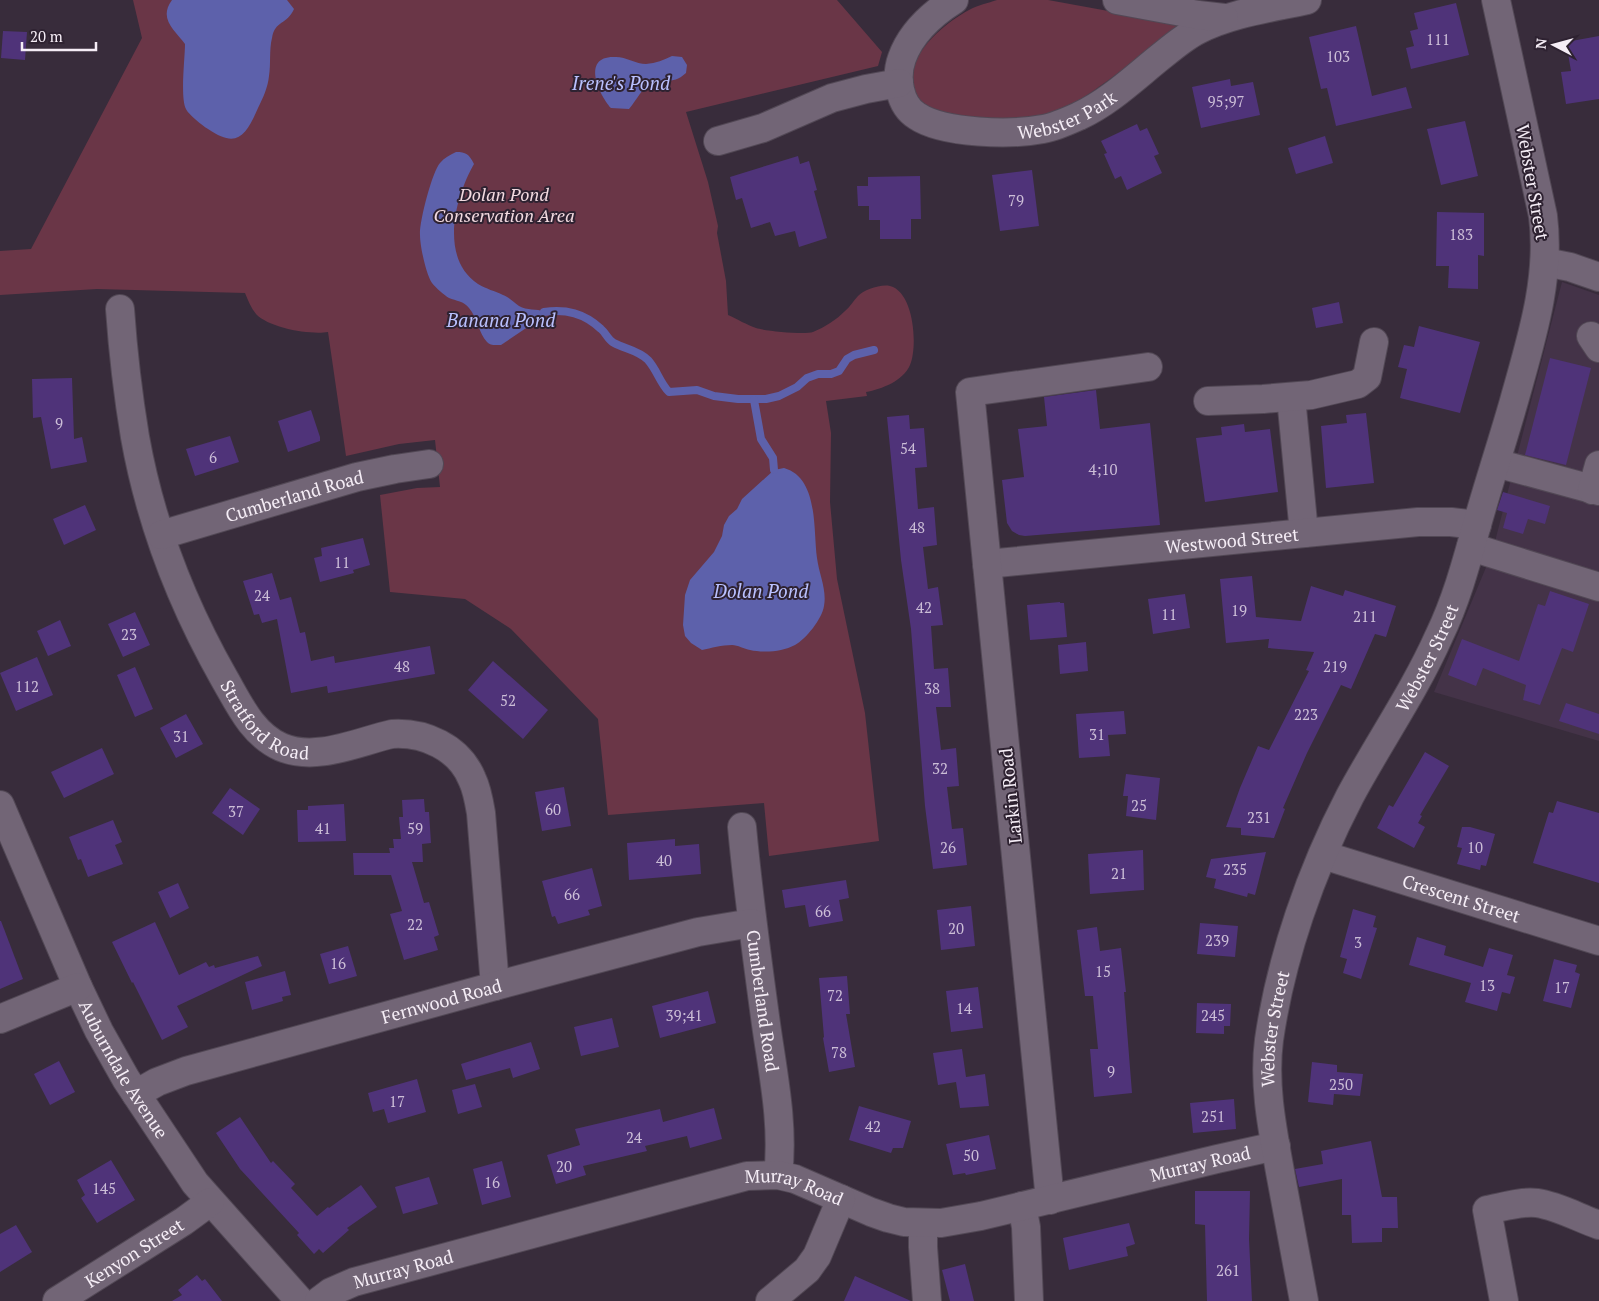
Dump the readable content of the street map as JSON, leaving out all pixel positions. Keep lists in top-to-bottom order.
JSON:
{
  "streets": {
    "street": [
      "Webster Park",
      "Webster Street",
      "Cumberland Road",
      "Westwood Street",
      "Stratford Road",
      "Larkin Road",
      "Crescent Street",
      "Fernwood Road",
      "Auburndale Avenue",
      "Murray Road",
      "Kenyon Street"
    ]
  },
  "crossings": [
    ["Webster Street", "Westwood Street"],
    ["Webster Street", "Crescent Street"],
    ["Webster Street", "Murray Road"],
    ["Cumberland Road", "Stratford Road"],
    ["Cumberland Road", "Fernwood Road"],
    ["Cumberland Road", "Murray Road"],
    ["Westwood Street", "Larkin Road"],
    ["Stratford Road", "Fernwood Road"],
    ["Larkin Road", "Murray Road"],
    ["Fernwood Road", "Auburndale Avenue"],
    ["Auburndale Avenue", "Kenyon Street"]
  ],
  "water": ["Irene's Pond", "Banana Pond", "Dolan Pond"],
  "parks": ["Dolan Pond Conservation Area"],
  "house_numbers": [
    "111",
    "103",
    "95;97",
    "79",
    "183",
    "9",
    "54",
    "6",
    "4;10",
    "48",
    "11",
    "24",
    "42",
    "19",
    "11",
    "211",
    "23",
    "48",
    "219",
    "112",
    "38",
    "52",
    "223",
    "31",
    "31",
    "32",
    "25",
    "60",
    "37",
    "231",
    "41",
    "59",
    "26",
    "10",
    "40",
    "235",
    "21",
    "66",
    "66",
    "22",
    "20",
    "239",
    "3",
    "16",
    "15",
    "13",
    "17",
    "72",
    "14",
    "39;41",
    "245",
    "78",
    "9",
    "250",
    "17",
    "251",
    "42",
    "24",
    "50",
    "20",
    "16",
    "145",
    "261"
  ],
  "scale_bar": "20 m",
  "north": "left"
}
